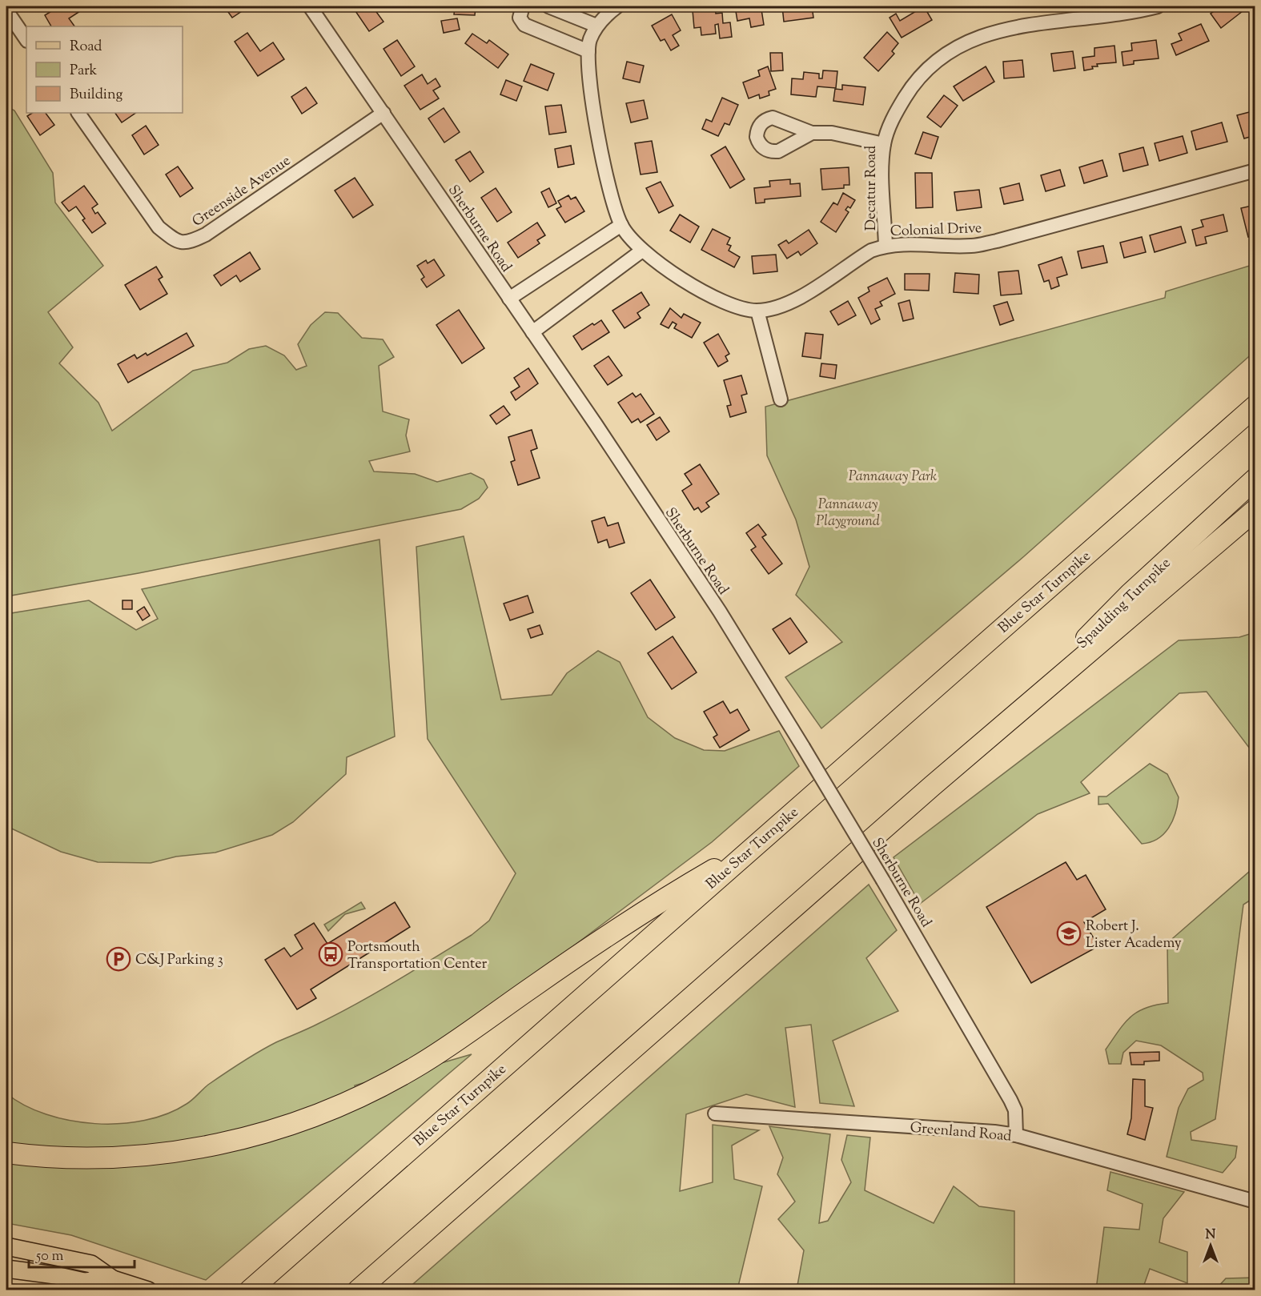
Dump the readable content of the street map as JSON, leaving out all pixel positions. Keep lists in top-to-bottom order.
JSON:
{
  "streets": {
    "highway": ["Blue Star Turnpike", "Spaulding Turnpike"],
    "street": [
      "Decatur Road",
      "Greenside Avenue",
      "Sherburne Road",
      "Colonial Drive",
      "Greenland Road"
    ]
  },
  "crossings": [
    ["Decatur Road", "Colonial Drive"],
    ["Greenside Avenue", "Sherburne Road"],
    ["Sherburne Road", "Greenland Road"]
  ],
  "parks": ["Pannaway Park", "Pannaway Playground"],
  "places": {
    "school or university": ["Robert J. Lister Academy"],
    "bus stop": ["Portsmouth Transportation Center"],
    "parking": ["C&J Parking 3"]
  },
  "legend": ["Road", "Park", "Building"],
  "scale_bar": "50 m",
  "north": "top"
}
